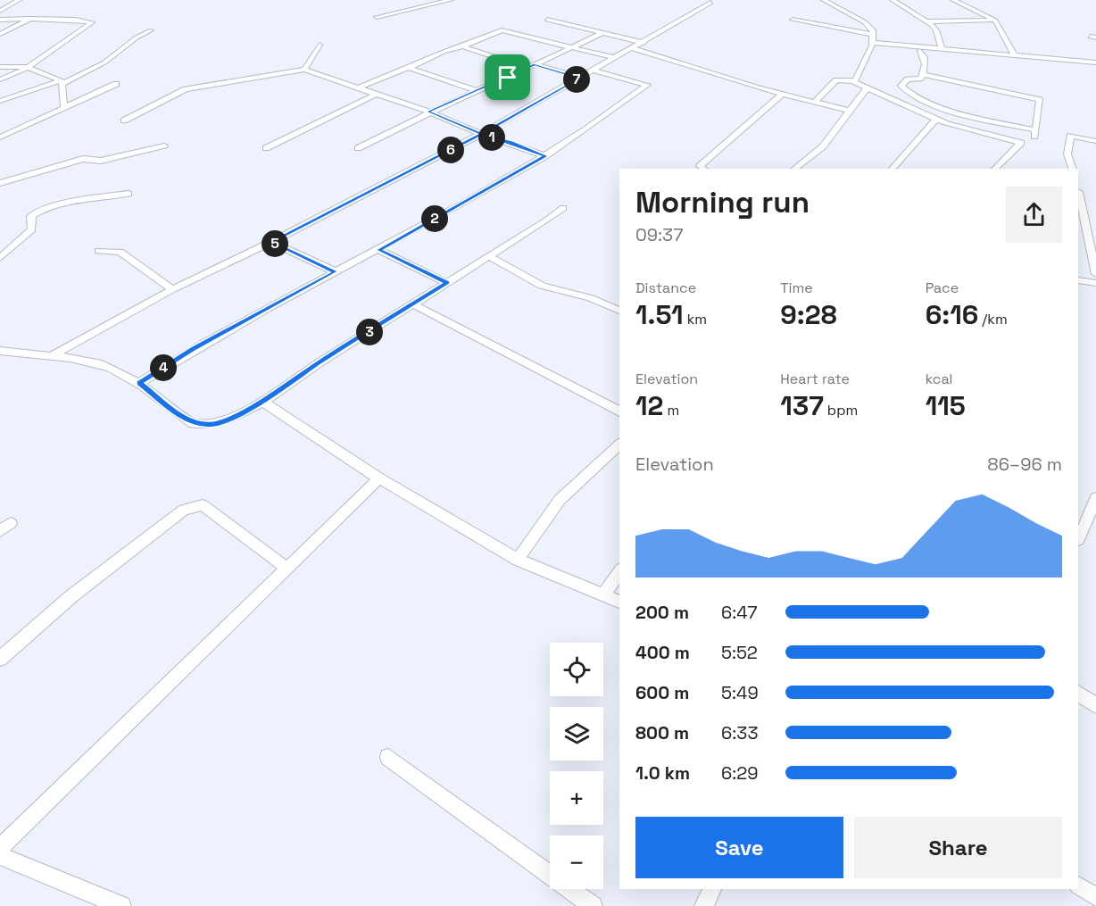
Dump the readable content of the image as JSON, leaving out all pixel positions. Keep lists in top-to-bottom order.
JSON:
{
  "page": {
    "pins": [
      "7",
      "1",
      "6",
      "2",
      "5",
      "3",
      "4"
    ],
    "heading": ["Morning run", "09:37"],
    "stats": [
      ["Distance", "1.51 km"],
      ["Time", "9:28"],
      ["Pace", "6:16 /km"],
      ["Elevation", "12 m"],
      ["Heart rate", "137 bpm"],
      ["kcal", "115"]
    ],
    "chart": ["Elevation", "86–96 m"],
    "list": [
      {
        "name": "200 m",
        "note": "6:47"
      },
      {
        "name": "400 m",
        "note": "5:52"
      },
      {
        "name": "600 m",
        "note": "5:49"
      },
      {
        "name": "800 m",
        "note": "6:33"
      },
      {
        "name": "1.0 km",
        "note": "6:29"
      }
    ],
    "map_buttons": ["+", "−"],
    "buttons": ["Save", "Share"]
  }
}
